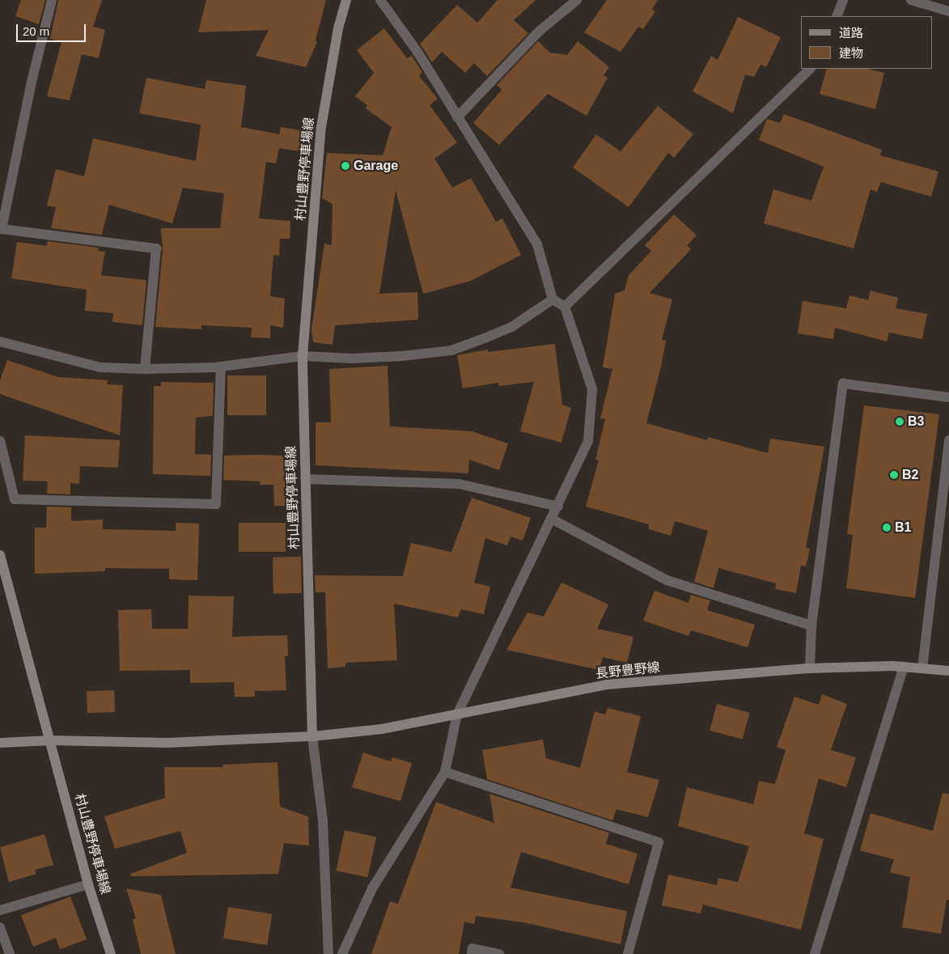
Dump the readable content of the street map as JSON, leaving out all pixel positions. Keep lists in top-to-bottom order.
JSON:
{
  "streets": {
    "main road": ["村山豊野停車場線", "長野豊野線"]
  },
  "crossings": [
    ["村山豊野停車場線", "長野豊野線"]
  ],
  "places": [
    "Garage",
    "B3",
    "B2",
    "B1"
  ],
  "legend": ["道路", "建物"],
  "scale_bar": "20 m"
}
